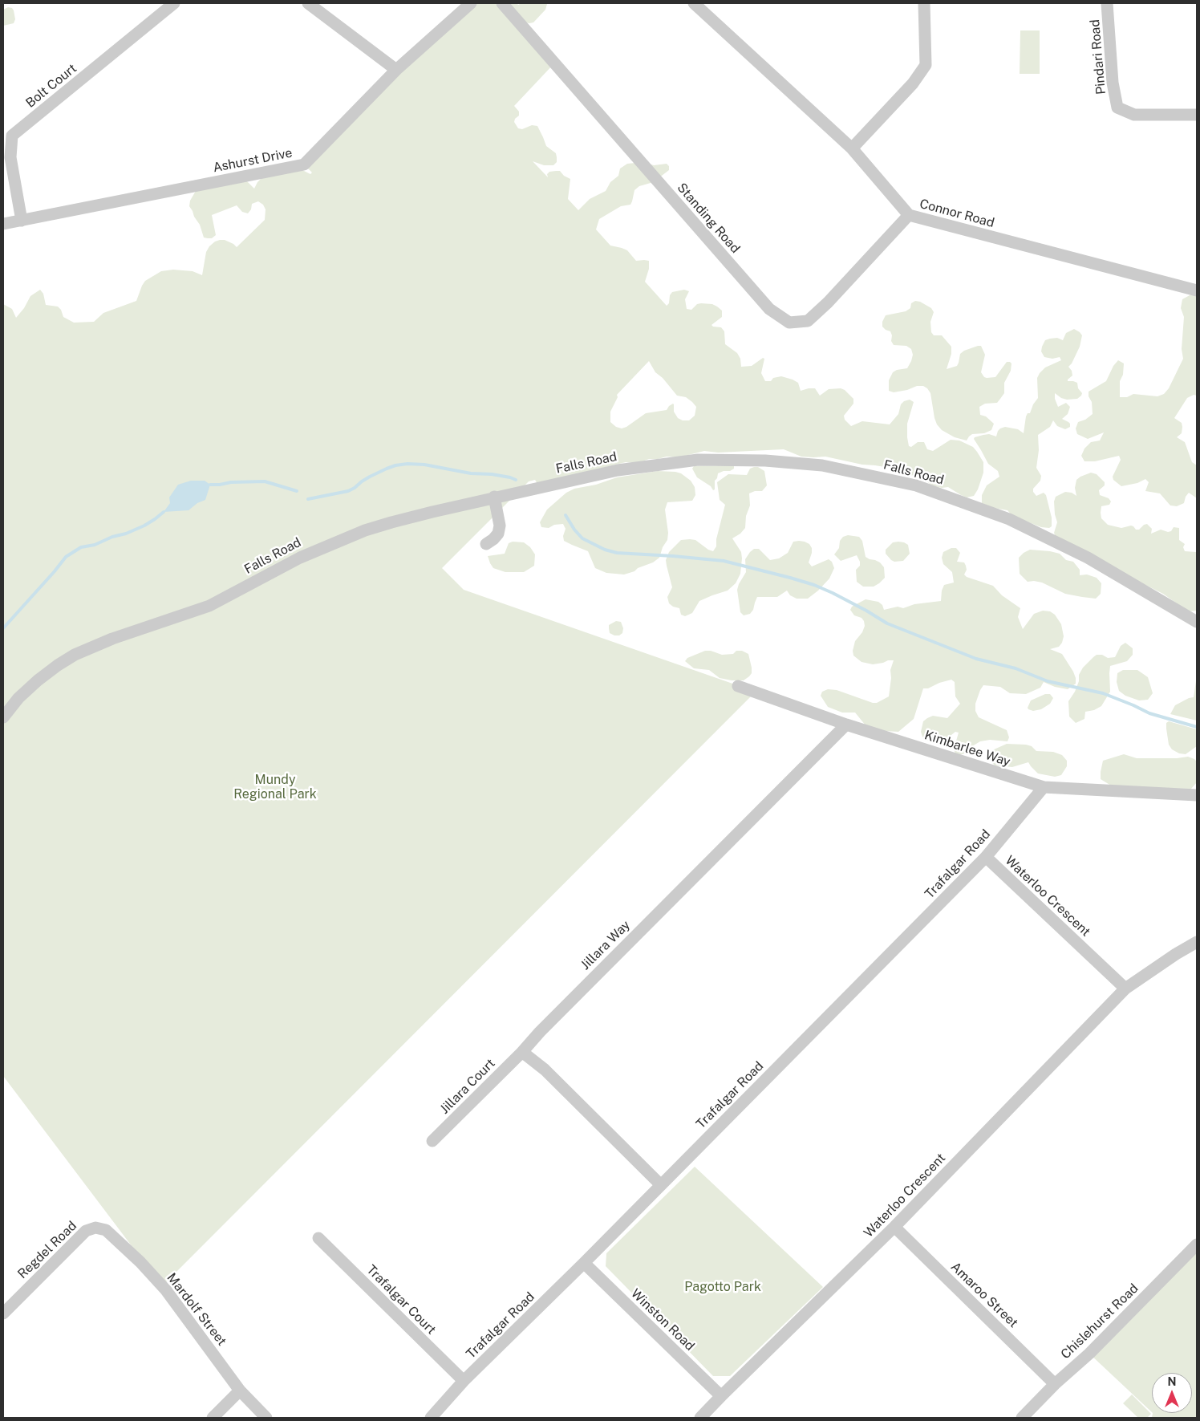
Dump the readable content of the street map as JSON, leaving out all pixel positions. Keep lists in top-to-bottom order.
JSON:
{
  "streets": {
    "street": [
      "Pindari Road",
      "Bolt Court",
      "Ashurst Drive",
      "Connor Road",
      "Standing Road",
      "Falls Road",
      "Kimbarlee Way",
      "Trafalgar Road",
      "Waterloo Crescent",
      "Jillara Way",
      "Jillara Court",
      "Regdel Road",
      "Amaroo Street",
      "Trafalgar Court",
      "Mardolf Street",
      "Winston Road",
      "Chislehurst Road"
    ]
  },
  "crossings": [
    ["Bolt Court", "Ashurst Drive"],
    ["Connor Road", "Standing Road"],
    ["Kimbarlee Way", "Trafalgar Road"],
    ["Kimbarlee Way", "Jillara Way"],
    ["Trafalgar Road", "Waterloo Crescent"],
    ["Trafalgar Road", "Trafalgar Court"],
    ["Trafalgar Road", "Winston Road"],
    ["Waterloo Crescent", "Amaroo Street"],
    ["Waterloo Crescent", "Winston Road"],
    ["Jillara Way", "Jillara Court"],
    ["Regdel Road", "Mardolf Street"],
    ["Amaroo Street", "Chislehurst Road"]
  ],
  "parks": ["Mundy Regional Park", "Pagotto Park"],
  "north": "top"
}
